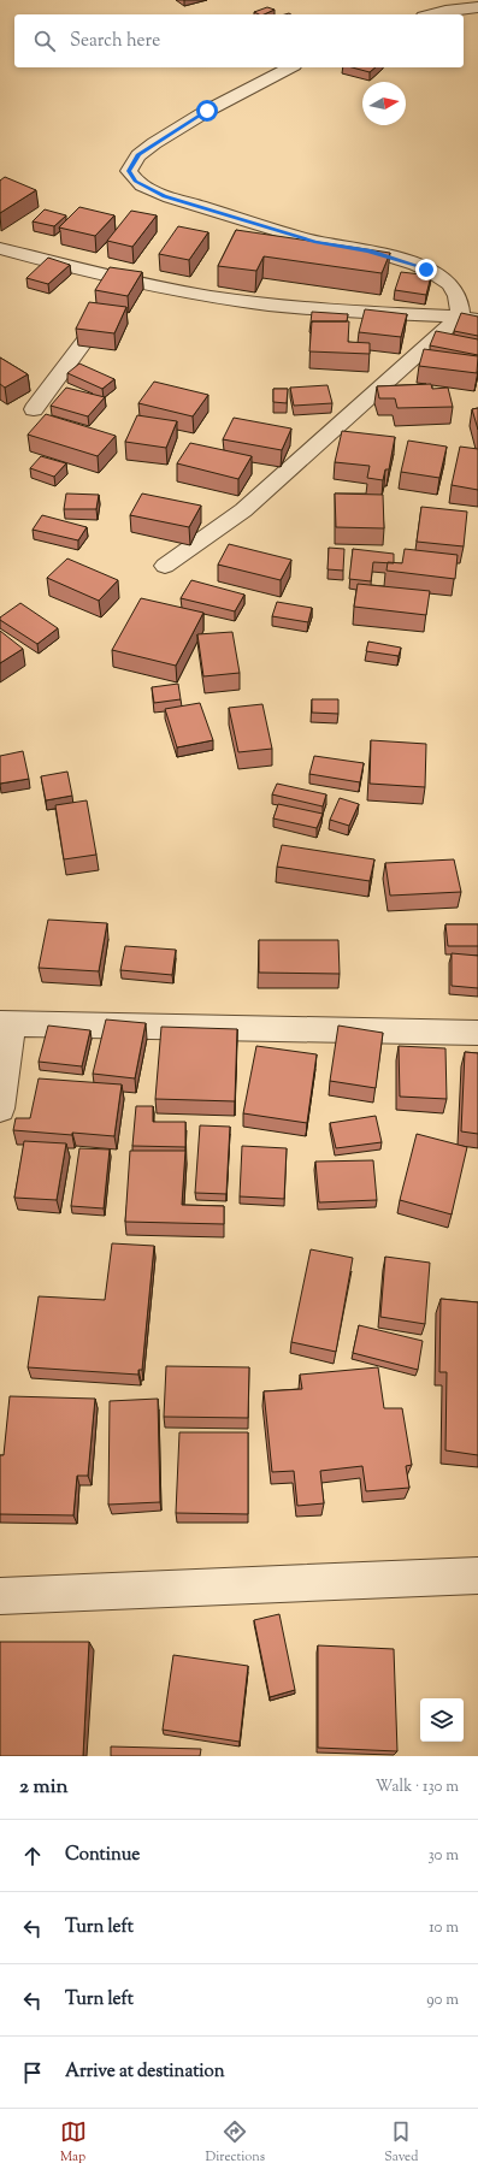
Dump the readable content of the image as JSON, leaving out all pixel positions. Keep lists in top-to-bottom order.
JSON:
{
  "north": "right",
  "page": {
    "search": "Search here",
    "heading": ["2 min", "Walk · 130 m"],
    "list": [
      ["Continue", "30 m"],
      ["Turn left", "10 m"],
      ["Turn left", "90 m"],
      "Arrive at destination"
    ],
    "nav": ["Map", "Directions", "Saved"]
  }
}
